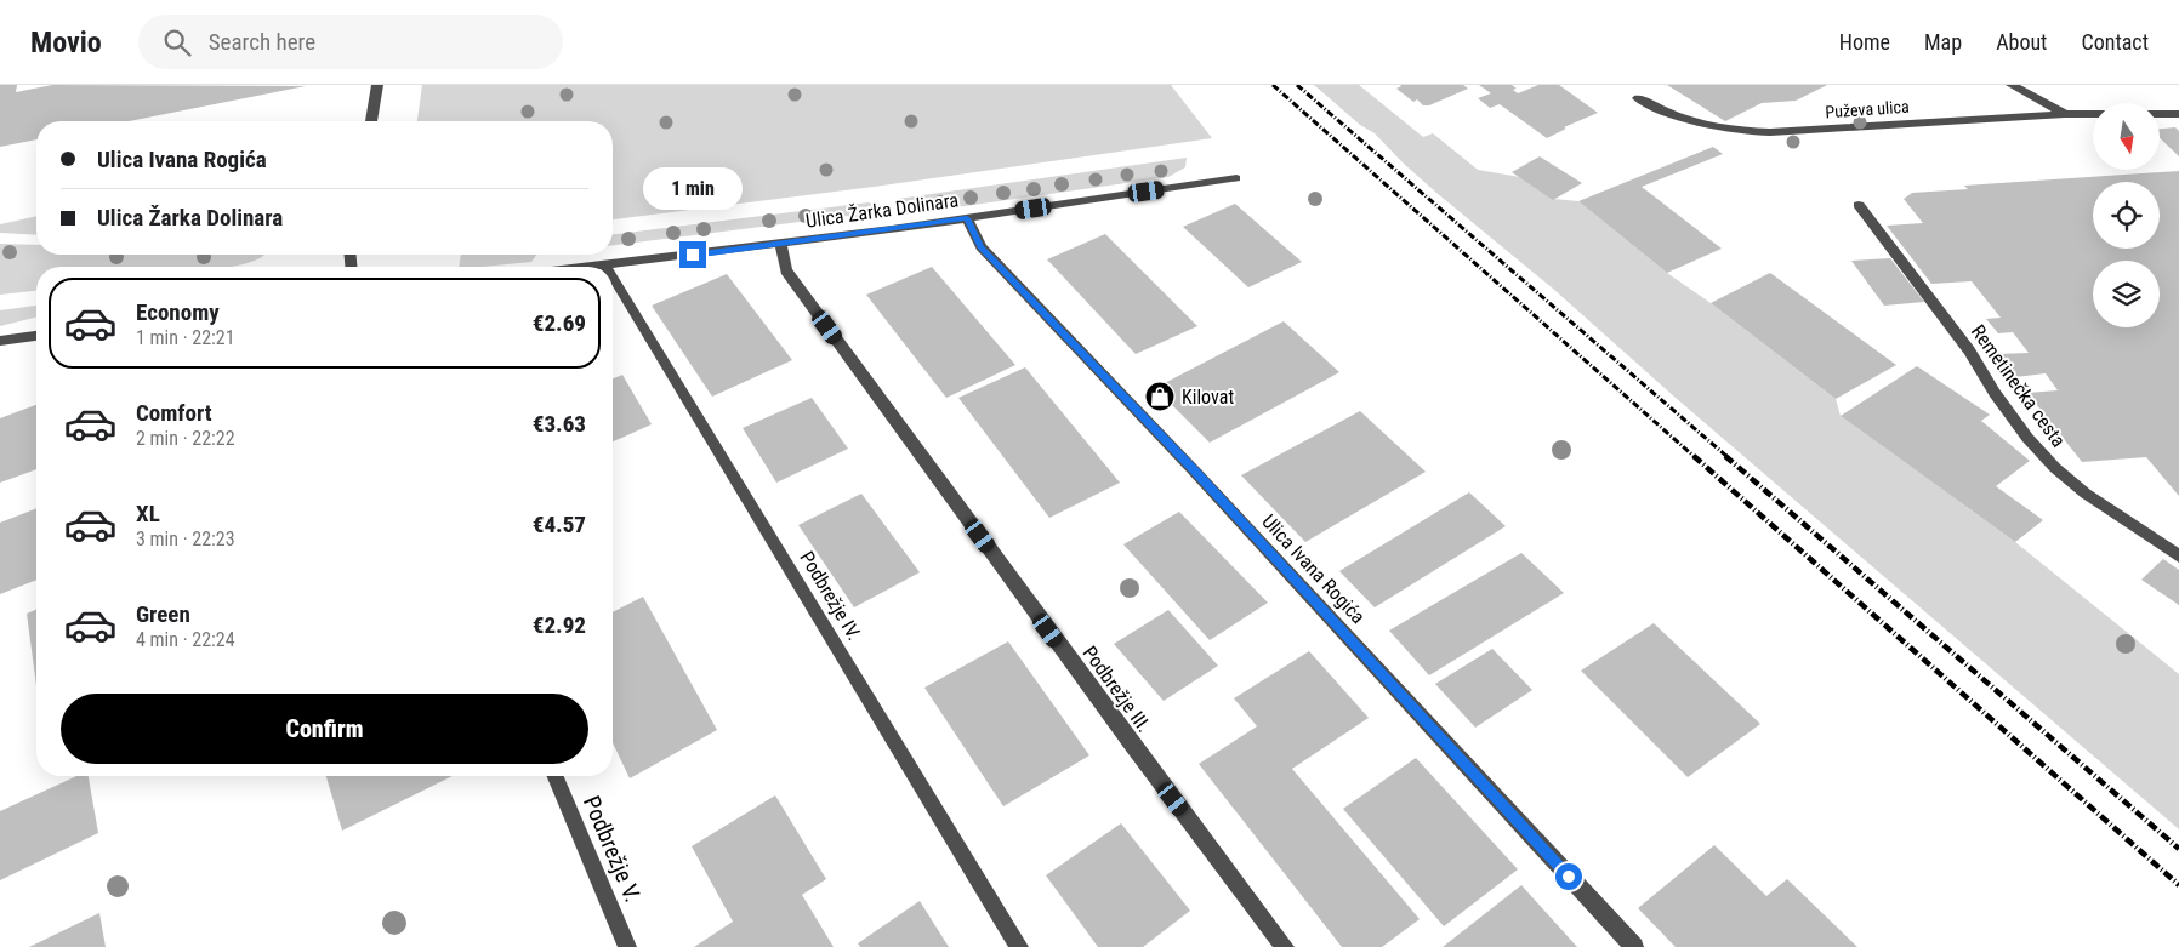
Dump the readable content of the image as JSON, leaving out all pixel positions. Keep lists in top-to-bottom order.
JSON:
{
  "streets": {
    "street": [
      "Puževa ulica",
      "Ulica Žarka Dolinara",
      "Remetinečka cesta",
      "Ulica Ivana Rogića",
      "Podbrežje IV.",
      "Podbrežje III.",
      "Podbrežje V."
    ]
  },
  "crossings": [
    ["Ulica Žarka Dolinara", "Ulica Ivana Rogića"],
    ["Ulica Žarka Dolinara", "Podbrežje III."]
  ],
  "places": {
    "shop": ["Kilovat"]
  },
  "north": "bottom",
  "page": {
    "header": "Movio",
    "search": "Search here",
    "nav": [
      "Home",
      "Map",
      "About",
      "Contact"
    ],
    "banner": ["Ulica Ivana Rogića", "Ulica Žarka Dolinara"],
    "bubble": "1 min",
    "list": [
      {
        "name": "Economy",
        "note": "1 min · 22:21",
        "value": "€2.69"
      },
      {
        "name": "Comfort",
        "note": "2 min · 22:22",
        "value": "€3.63"
      },
      {
        "name": "XL",
        "note": "3 min · 22:23",
        "value": "€4.57"
      },
      {
        "name": "Green",
        "note": "4 min · 22:24",
        "value": "€2.92"
      }
    ],
    "buttons": "Confirm"
  }
}
